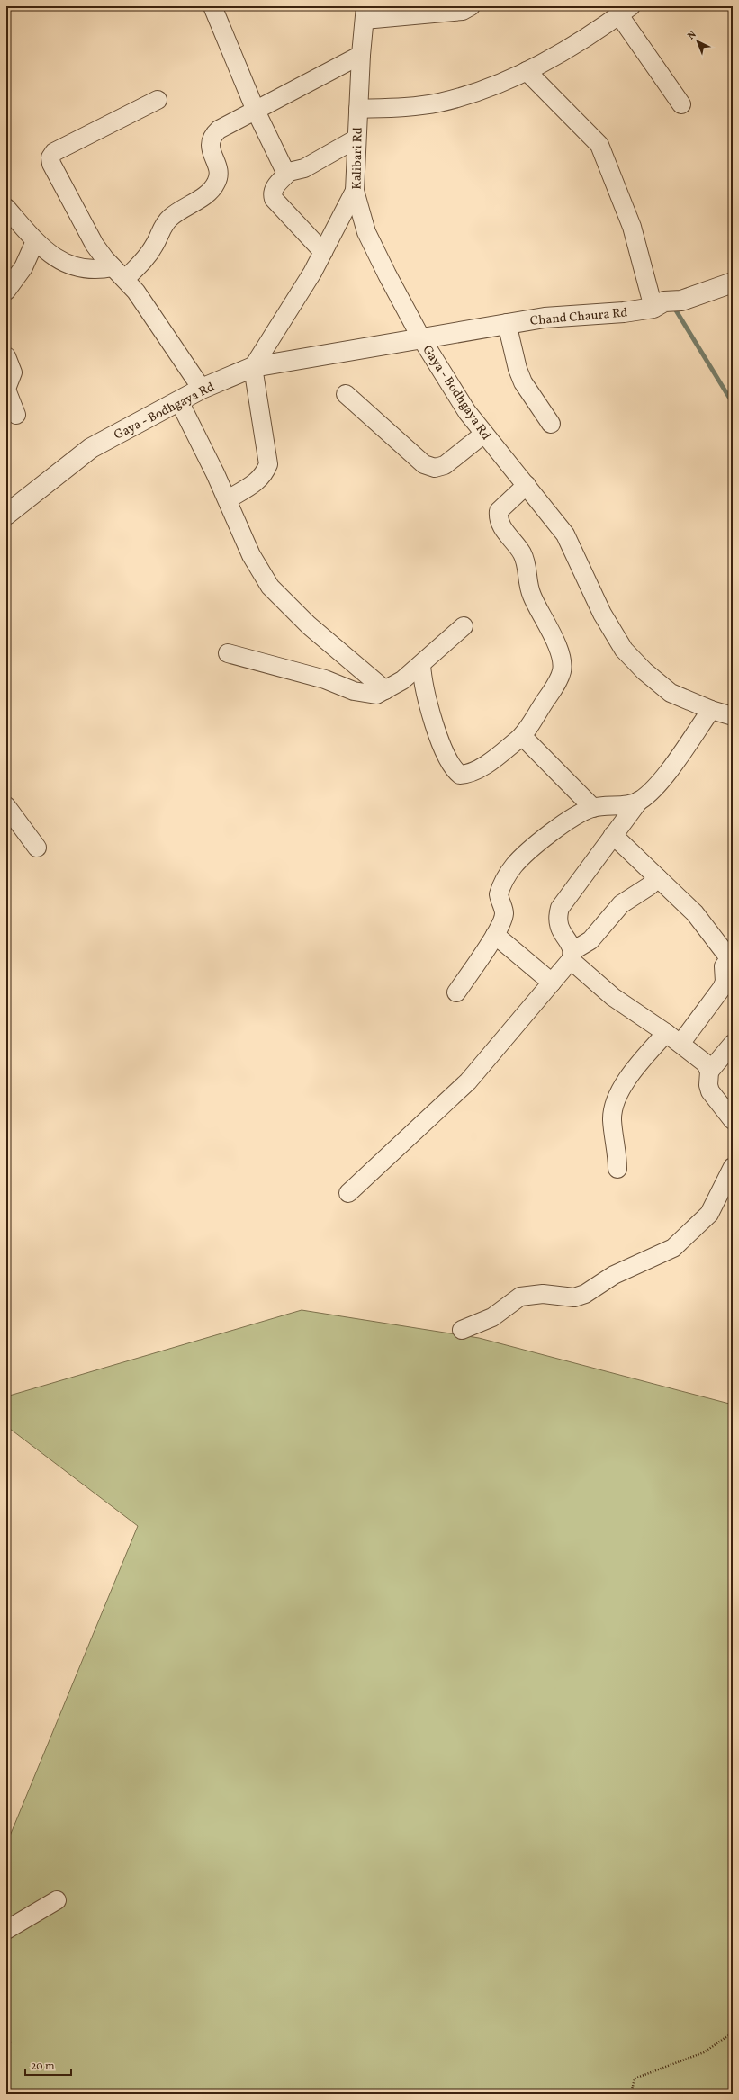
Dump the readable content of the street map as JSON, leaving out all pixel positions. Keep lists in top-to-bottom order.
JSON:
{
  "streets": {
    "street": ["Kalibari Rd", "Chand Chaura Rd", "Gaya - Bodhgaya Rd"]
  },
  "crossings": [
    ["Kalibari Rd", "Chand Chaura Rd"],
    ["Kalibari Rd", "Gaya - Bodhgaya Rd"],
    ["Chand Chaura Rd", "Gaya - Bodhgaya Rd"]
  ],
  "scale_bar": "20 m",
  "north": "top left"
}
